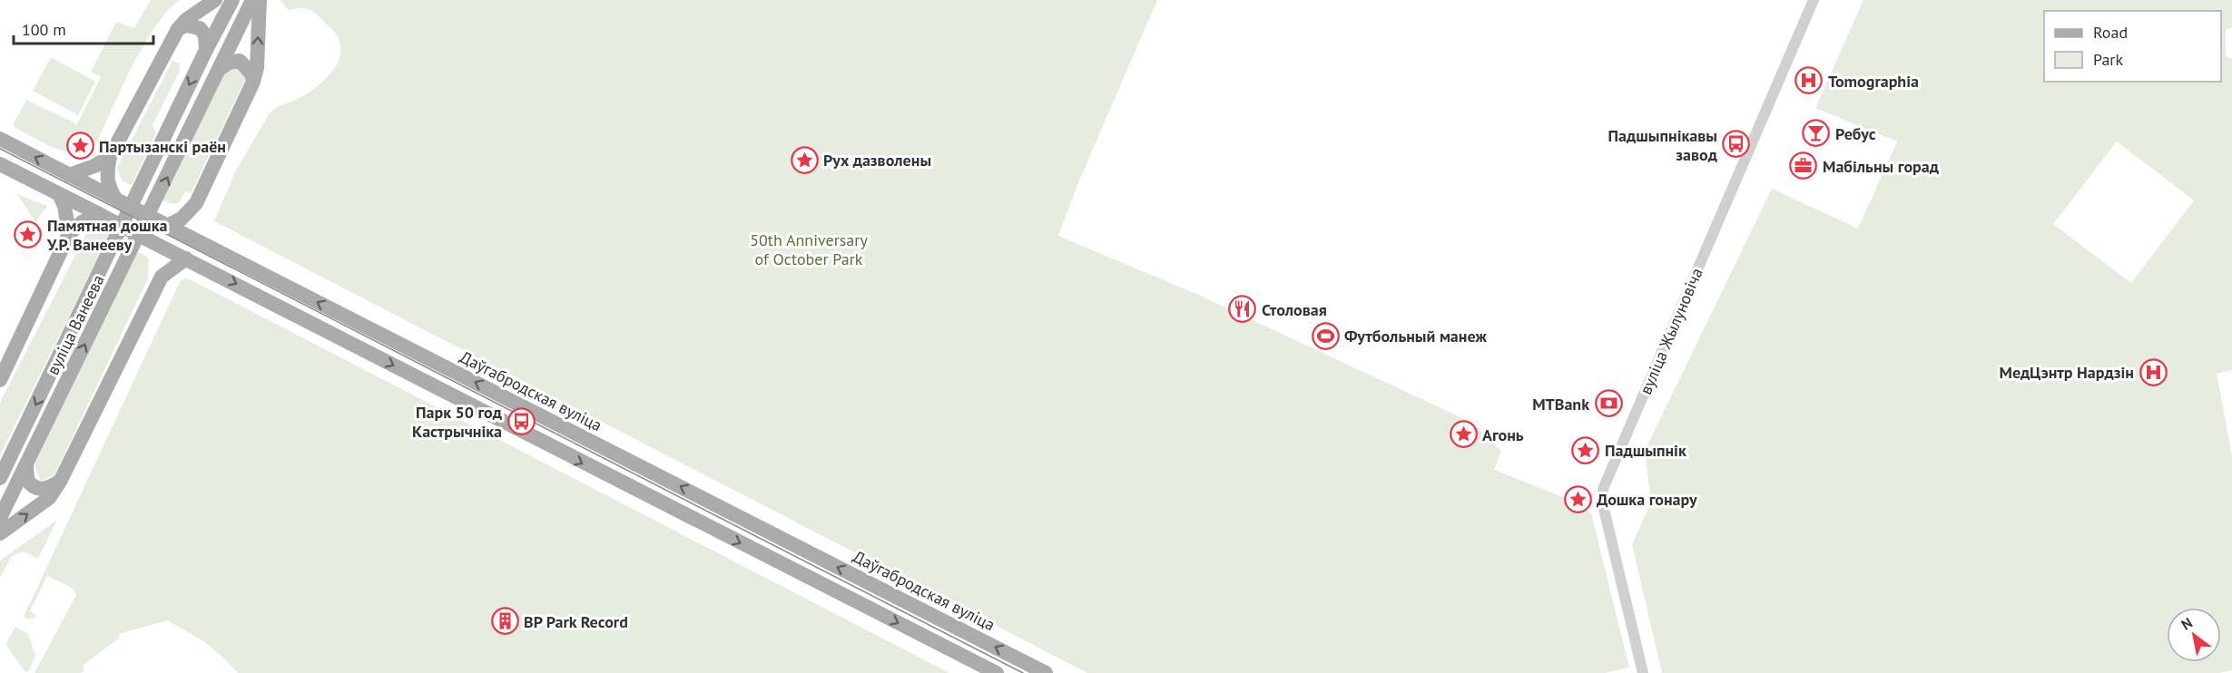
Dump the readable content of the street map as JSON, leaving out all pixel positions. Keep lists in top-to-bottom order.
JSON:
{
  "streets": {
    "main road": ["вуліца Ванеева", "Даўгабродская вуліца"],
    "street": ["вуліца Жылуновіча"]
  },
  "parks": ["50th Anniversary of October Park"],
  "places": {
    "hospital": ["Tomographia", "МедЦэнтр Нардзін"],
    "bar": ["Ребус"],
    "bus stop": ["Падшыпнікавы завод", "Парк 50 год Кастрычніка"],
    "place": [
      "Партызанскі раён",
      "Рух дазволены",
      "Памятная дошка У.Р. Ванееву",
      "Агонь",
      "Падшыпнік",
      "Дошка гонару"
    ],
    "office": ["Мабільны горад"],
    "restaurant": ["Столовая"],
    "sports": ["Футбольный манеж"],
    "bank": ["MTBank"],
    "building": ["BP Park Record"]
  },
  "legend": ["Road", "Park"],
  "scale_bar": "100 m",
  "north": "top left"
}
